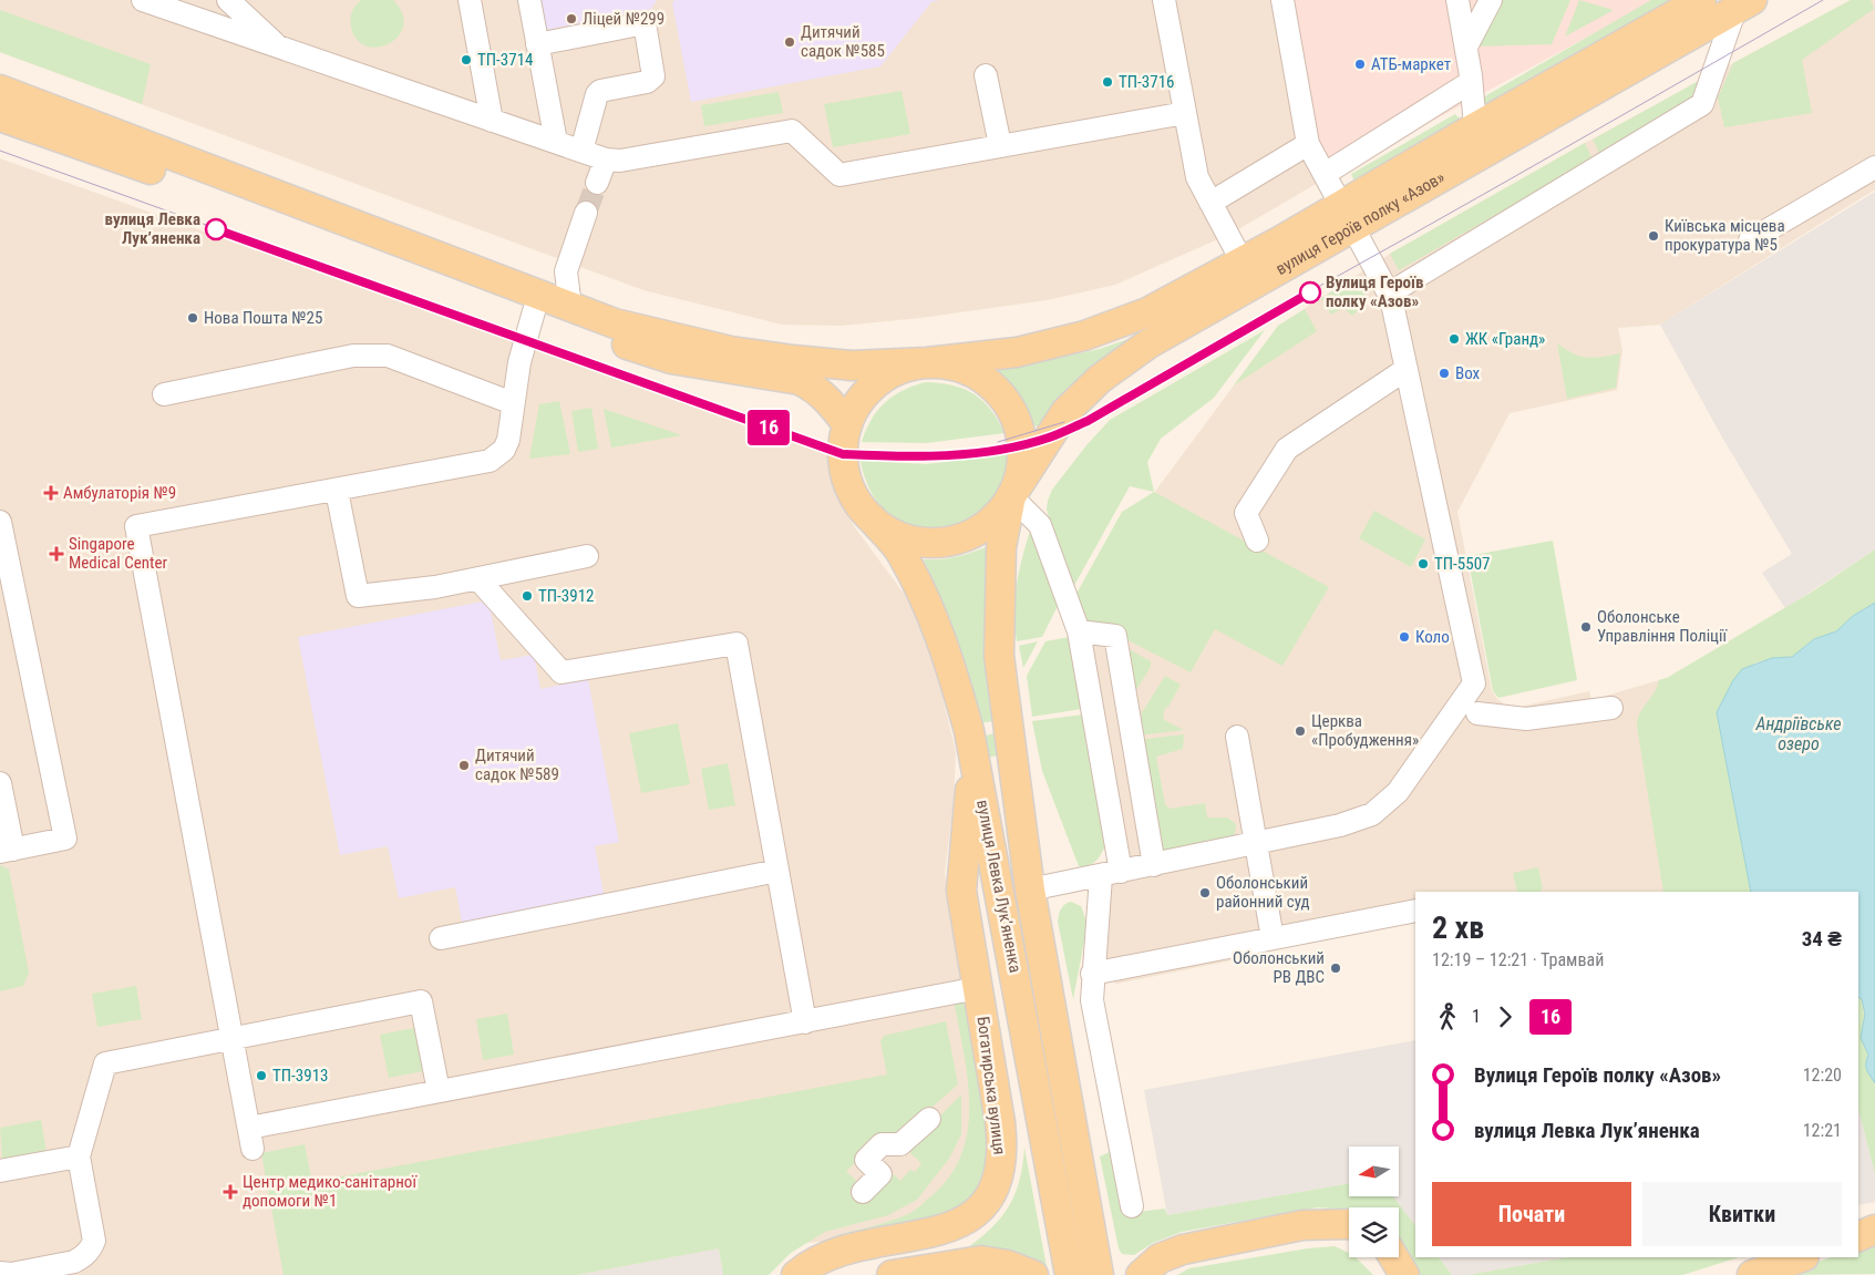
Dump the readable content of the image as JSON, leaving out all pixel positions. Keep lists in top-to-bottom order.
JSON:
{
  "streets": {
    "main road": ["вулиця Героїв полку «Азов»", "вулиця Левка Лукʼяненка", "Богатирська вулиця"]
  },
  "crossings": [
    ["вулиця Героїв полку «Азов»", "вулиця Левка Лукʼяненка"],
    ["вулиця Левка Лукʼяненка", "Богатирська вулиця"]
  ],
  "water": ["Андріївське озеро"],
  "places": {
    "other": [
      "Ліцей №299",
      "Дитячий садок №585",
      "ТП-3714",
      "АТБ-маркет",
      "ТП-3716",
      "вулиця Левка Лукʼяненка",
      "Київська місцева прокуратура №5",
      "Вулиця Героїв полку «Азов»",
      "Нова Пошта №25",
      "ЖК «Гранд»",
      "Box",
      "ТП-5507",
      "ТП-3912",
      "Оболонське Управління Поліції",
      "Коло",
      "Церква «Пробудження»",
      "Дитячий садок №589",
      "Оболонський районний суд",
      "Оболонський РВ ДВС",
      "ТП-3913"
    ],
    "health": ["Амбулаторія №9", "Singapore Medical Center", "Центр медико-санітарної допомоги №1"]
  },
  "lines": ["tram line 16"],
  "north": "left",
  "page": {
    "on_map": "16",
    "heading": ["2 хв", "12:19 – 12:21 · Трамвай", "34 ₴"],
    "legs": ["1", "16"],
    "list": [
      {
        "name": "Вулиця Героїв полку «Азов»",
        "value": "12:20"
      },
      {
        "name": "вулиця Левка Лукʼяненка",
        "value": "12:21"
      }
    ],
    "buttons": ["Почати", "Квитки"]
  }
}
